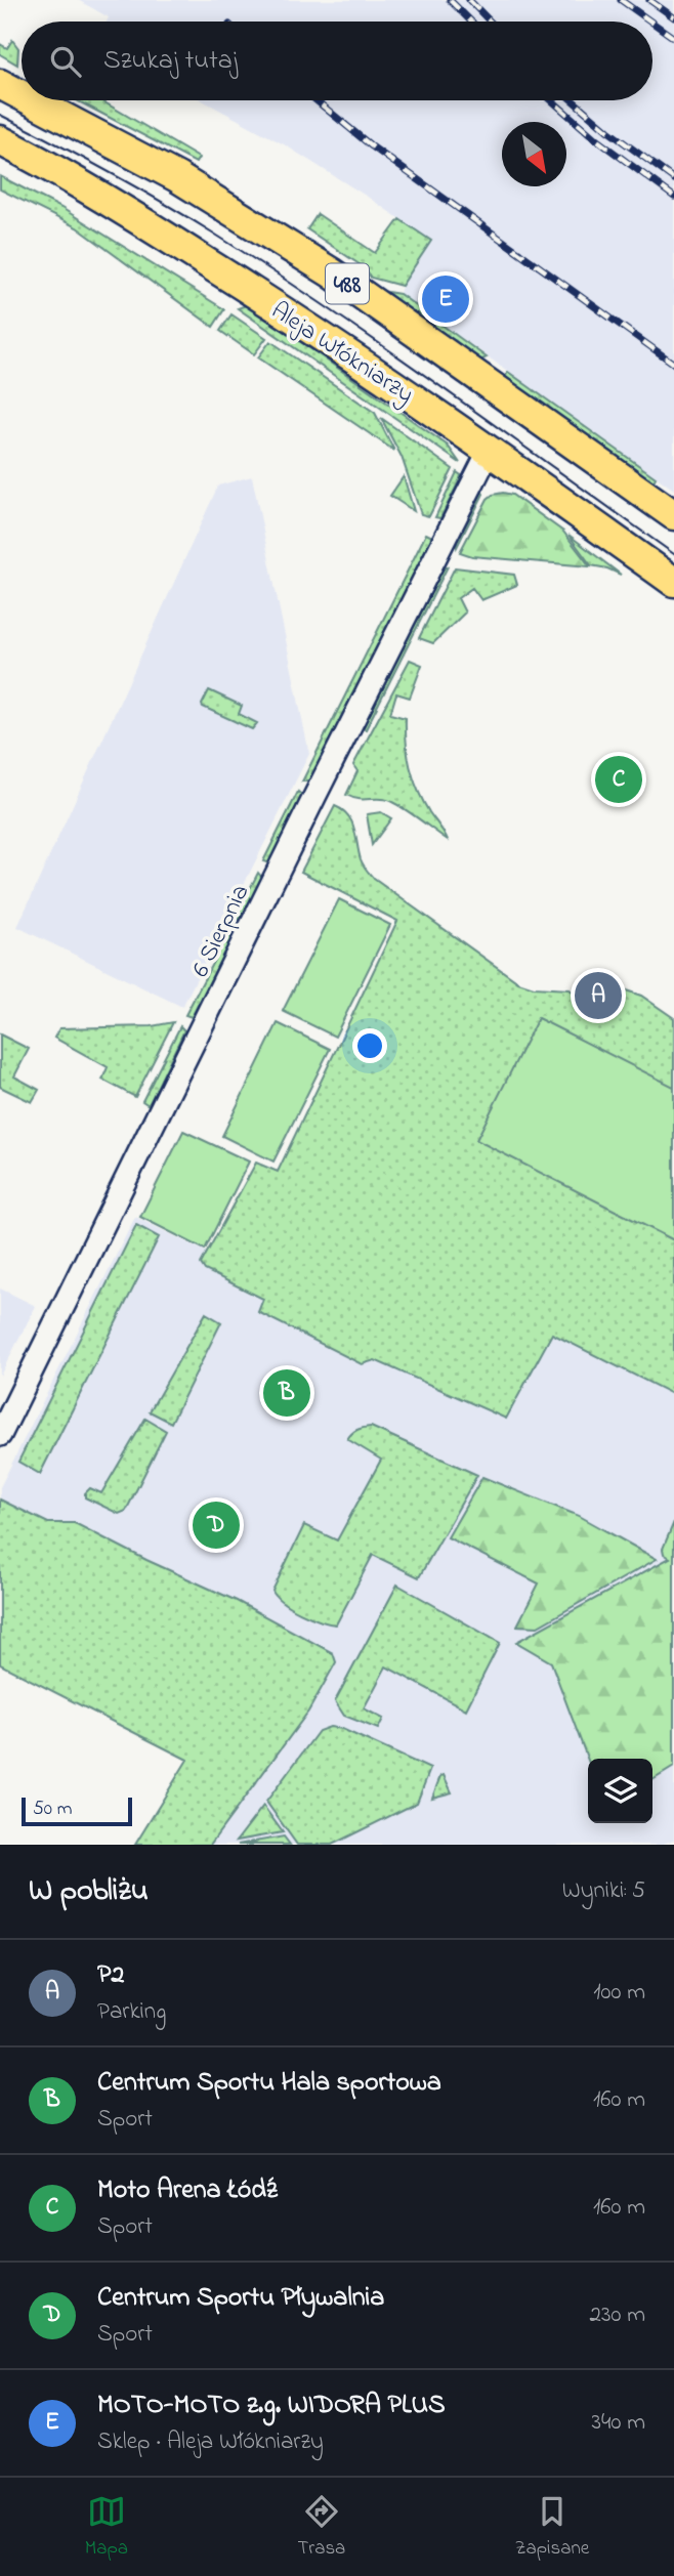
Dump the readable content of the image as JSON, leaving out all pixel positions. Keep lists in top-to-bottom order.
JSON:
{
  "streets": {
    "main road": ["488", "Aleja Włókniarzy"],
    "street": ["6 Sierpnia"]
  },
  "crossings": [
    ["Aleja Włókniarzy", "6 Sierpnia"]
  ],
  "scale_bar": "50 m",
  "north": "bottom right",
  "page": {
    "search": "Szukaj tutaj",
    "pins": [
      "E",
      "C",
      "A",
      "B",
      "D"
    ],
    "scale": "50 m",
    "heading": ["W pobliżu", "Wyniki: 5"],
    "list": [
      {
        "mark": "A",
        "name": "P2",
        "note": "Parking",
        "value": "100 m"
      },
      {
        "mark": "B",
        "name": "Centrum Sportu Hala sportowa",
        "note": "Sport",
        "value": "160 m"
      },
      {
        "mark": "C",
        "name": "Moto Arena Łódź",
        "note": "Sport",
        "value": "160 m"
      },
      {
        "mark": "D",
        "name": "Centrum Sportu Pływalnia",
        "note": "Sport",
        "value": "230 m"
      },
      {
        "mark": "E",
        "name": "MOTO-MOTO z.g. WIDORA PLUS",
        "note": "Sklep · Aleja Włókniarzy",
        "value": "340 m"
      }
    ],
    "nav": ["Mapa", "Trasa", "Zapisane"]
  }
}
